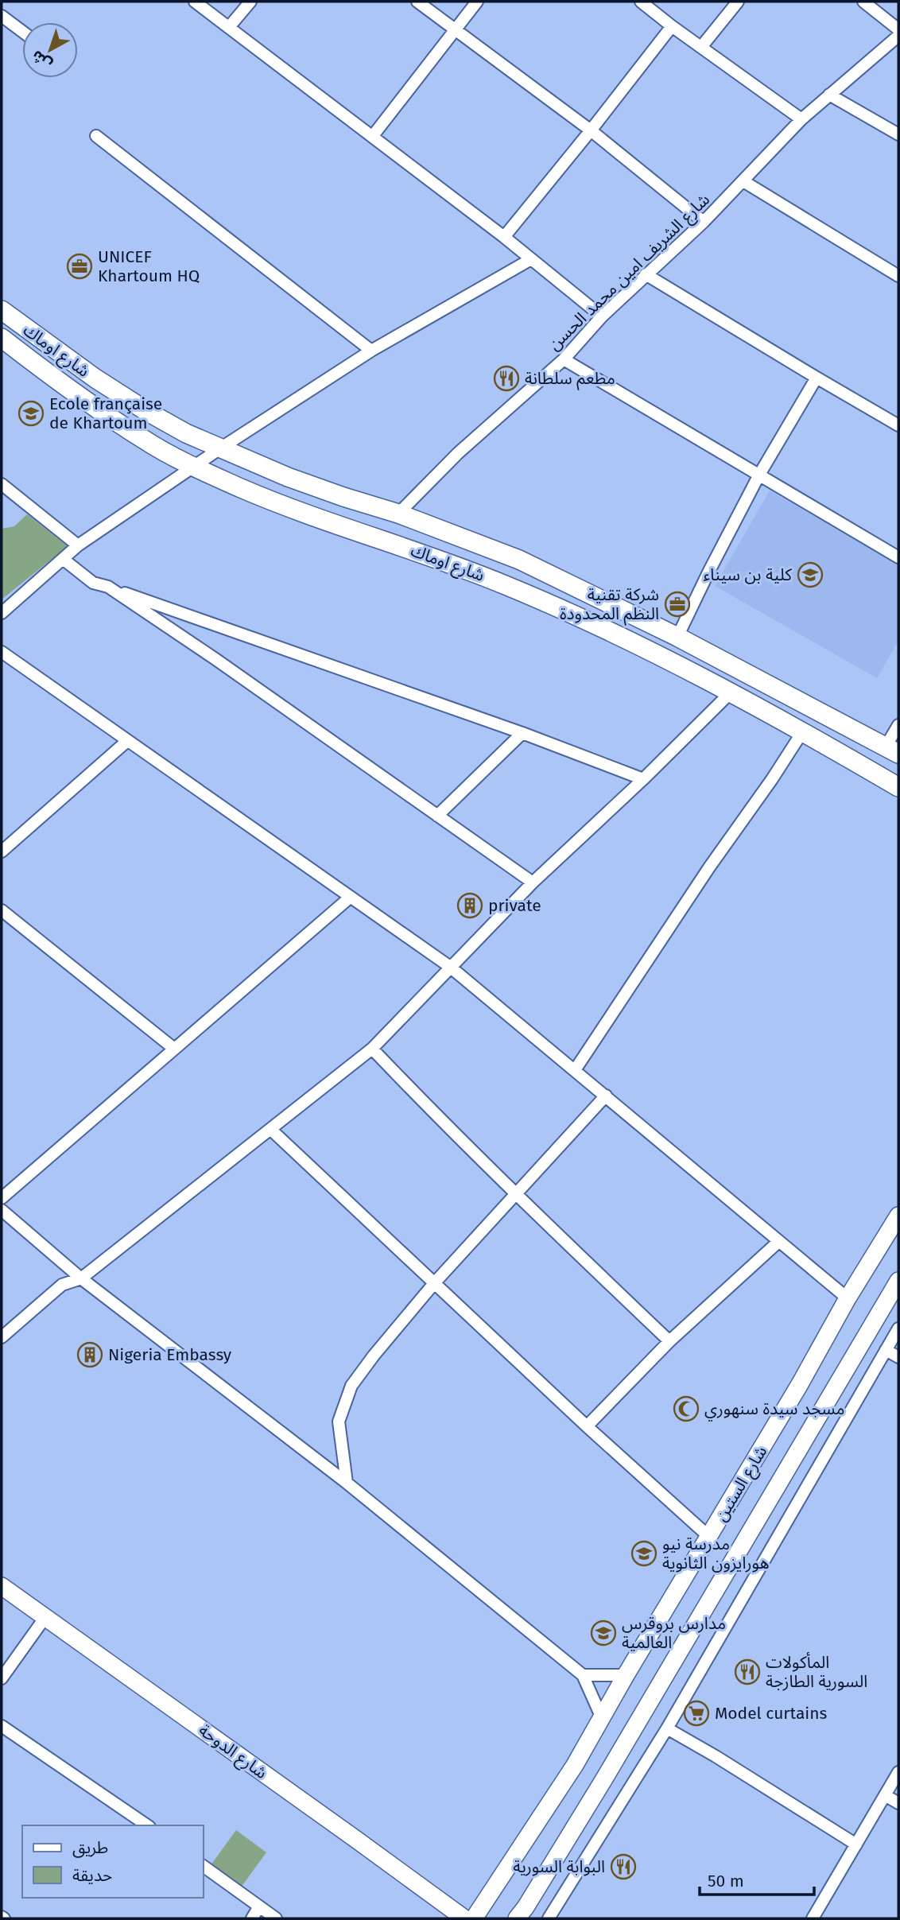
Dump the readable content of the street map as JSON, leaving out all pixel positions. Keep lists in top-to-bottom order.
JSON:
{
  "streets": {
    "main road": ["شارع اوماك", "شارع الستين", "شارع الدوحة"],
    "street": ["شارع الشريف امين محمد الحسن"]
  },
  "crossings": [
    ["شارع الشريف امين محمد الحسن", "شارع اوماك"]
  ],
  "places": {
    "office": ["UNICEF Khartoum HQ", "شركة تقنية النظم المحدودة"],
    "restaurant": ["مطعم سلطانة", "المأكولات السورية الطازجة", "البوابة السورية"],
    "school or university": [
      "Ecole française de Khartoum",
      "كلية بن سيناء",
      "مدرسة نيو هورايزون الثانوية",
      "مدارس بروقرس العالمية"
    ],
    "building": ["private", "Nigeria Embassy"],
    "mosque": ["مسجد سيدة سنهوري"],
    "supermarket": ["Model curtains"]
  },
  "legend": ["طريق", "حديقة"],
  "scale_bar": "50 m",
  "north": "bottom left"
}
